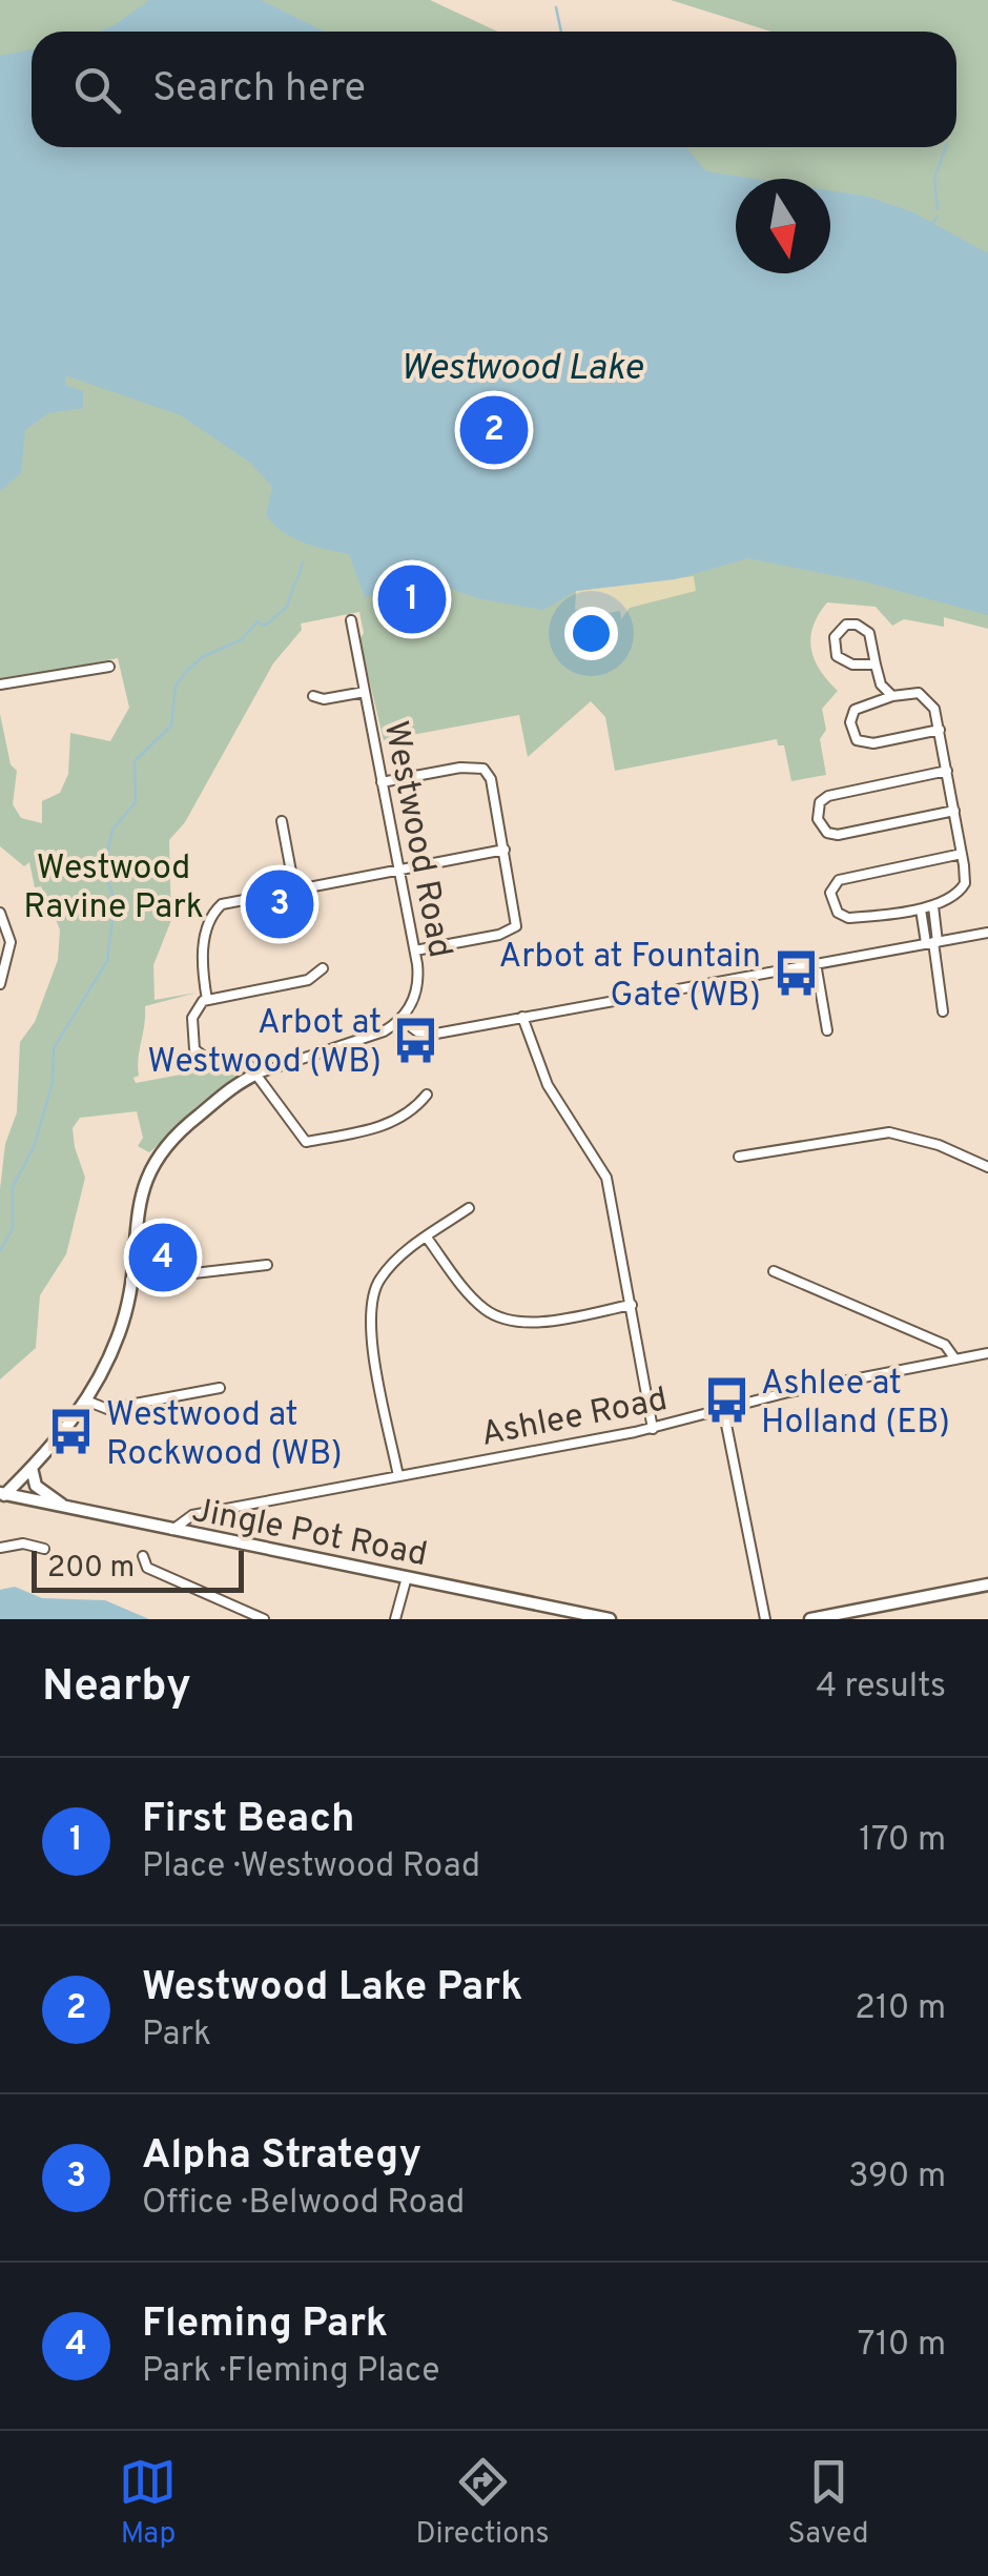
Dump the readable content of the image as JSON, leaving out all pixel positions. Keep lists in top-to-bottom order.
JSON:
{
  "streets": {
    "street": ["Westwood Road", "Ashlee Road", "Jingle Pot Road"]
  },
  "crossings": [
    ["Ashlee Road", "Jingle Pot Road"]
  ],
  "water": ["Westwood Lake"],
  "parks": ["Westwood Ravine Park"],
  "places": {
    "bus stop": [
      "Arbot at Fountain Gate (WB)",
      "Arbot at Westwood (WB)",
      "Ashlee at Holland (EB)",
      "Westwood at Rockwood (WB)"
    ]
  },
  "scale_bar": "200 m",
  "north": "bottom",
  "page": {
    "search": "Search here",
    "pins": [
      "2",
      "1",
      "3",
      "4"
    ],
    "scale": "200 m",
    "heading": ["Nearby", "4 results"],
    "list": [
      {
        "mark": "1",
        "name": "First Beach",
        "note": "Place · Westwood Road",
        "value": "170 m"
      },
      {
        "mark": "2",
        "name": "Westwood Lake Park",
        "note": "Park",
        "value": "210 m"
      },
      {
        "mark": "3",
        "name": "Alpha Strategy",
        "note": "Office · Belwood Road",
        "value": "390 m"
      },
      {
        "mark": "4",
        "name": "Fleming Park",
        "note": "Park · Fleming Place",
        "value": "710 m"
      }
    ],
    "nav": ["Map", "Directions", "Saved"]
  }
}
